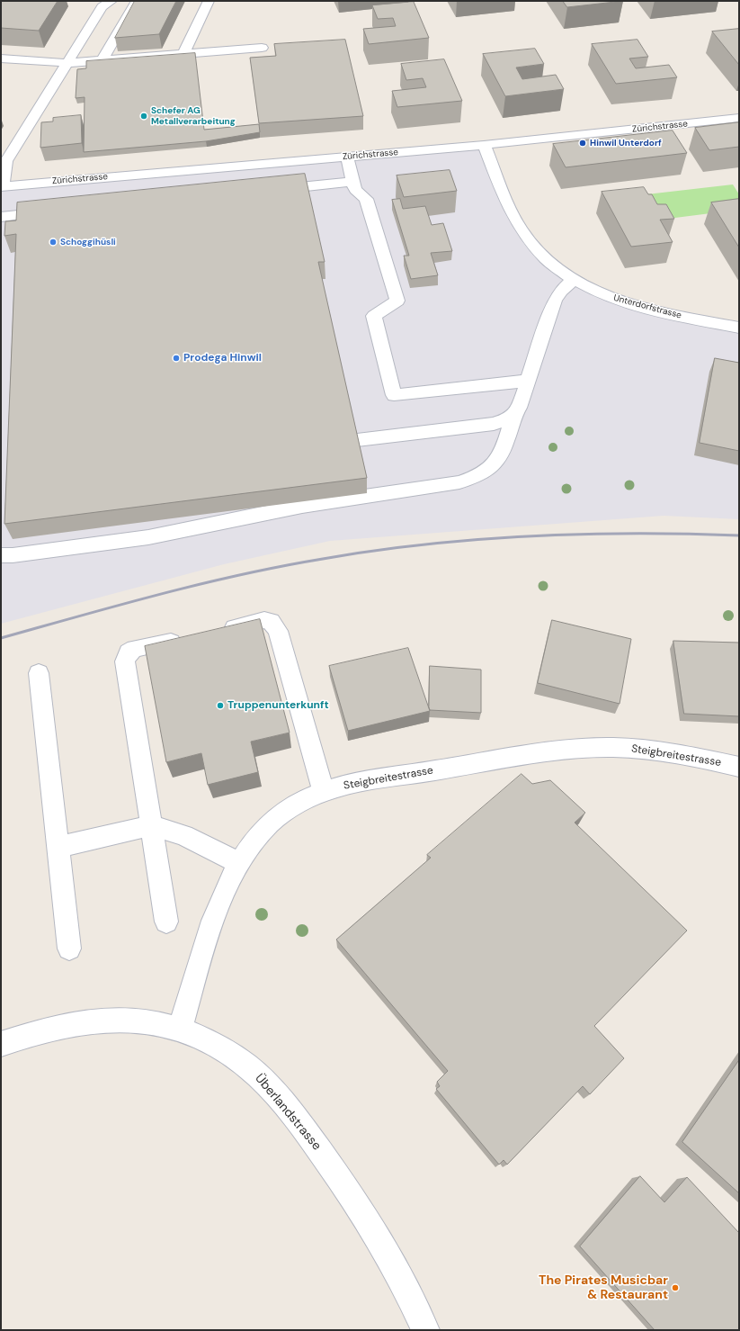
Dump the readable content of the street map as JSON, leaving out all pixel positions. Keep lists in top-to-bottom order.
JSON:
{
  "streets": {
    "street": [
      "Zürichstrasse",
      "Unterdorfstrasse",
      "Steigbreitestrasse",
      "Überlandstrasse"
    ]
  },
  "crossings": [
    ["Zürichstrasse", "Unterdorfstrasse"],
    ["Steigbreitestrasse", "Überlandstrasse"]
  ],
  "places": [
    "Schefer AG Metallverarbeitung",
    "Hinwil Unterdorf",
    "Schoggihüsli",
    "Prodega Hinwil",
    "Truppenunterkunft",
    "The Pirates Musicbar & Restaurant"
  ]
}
